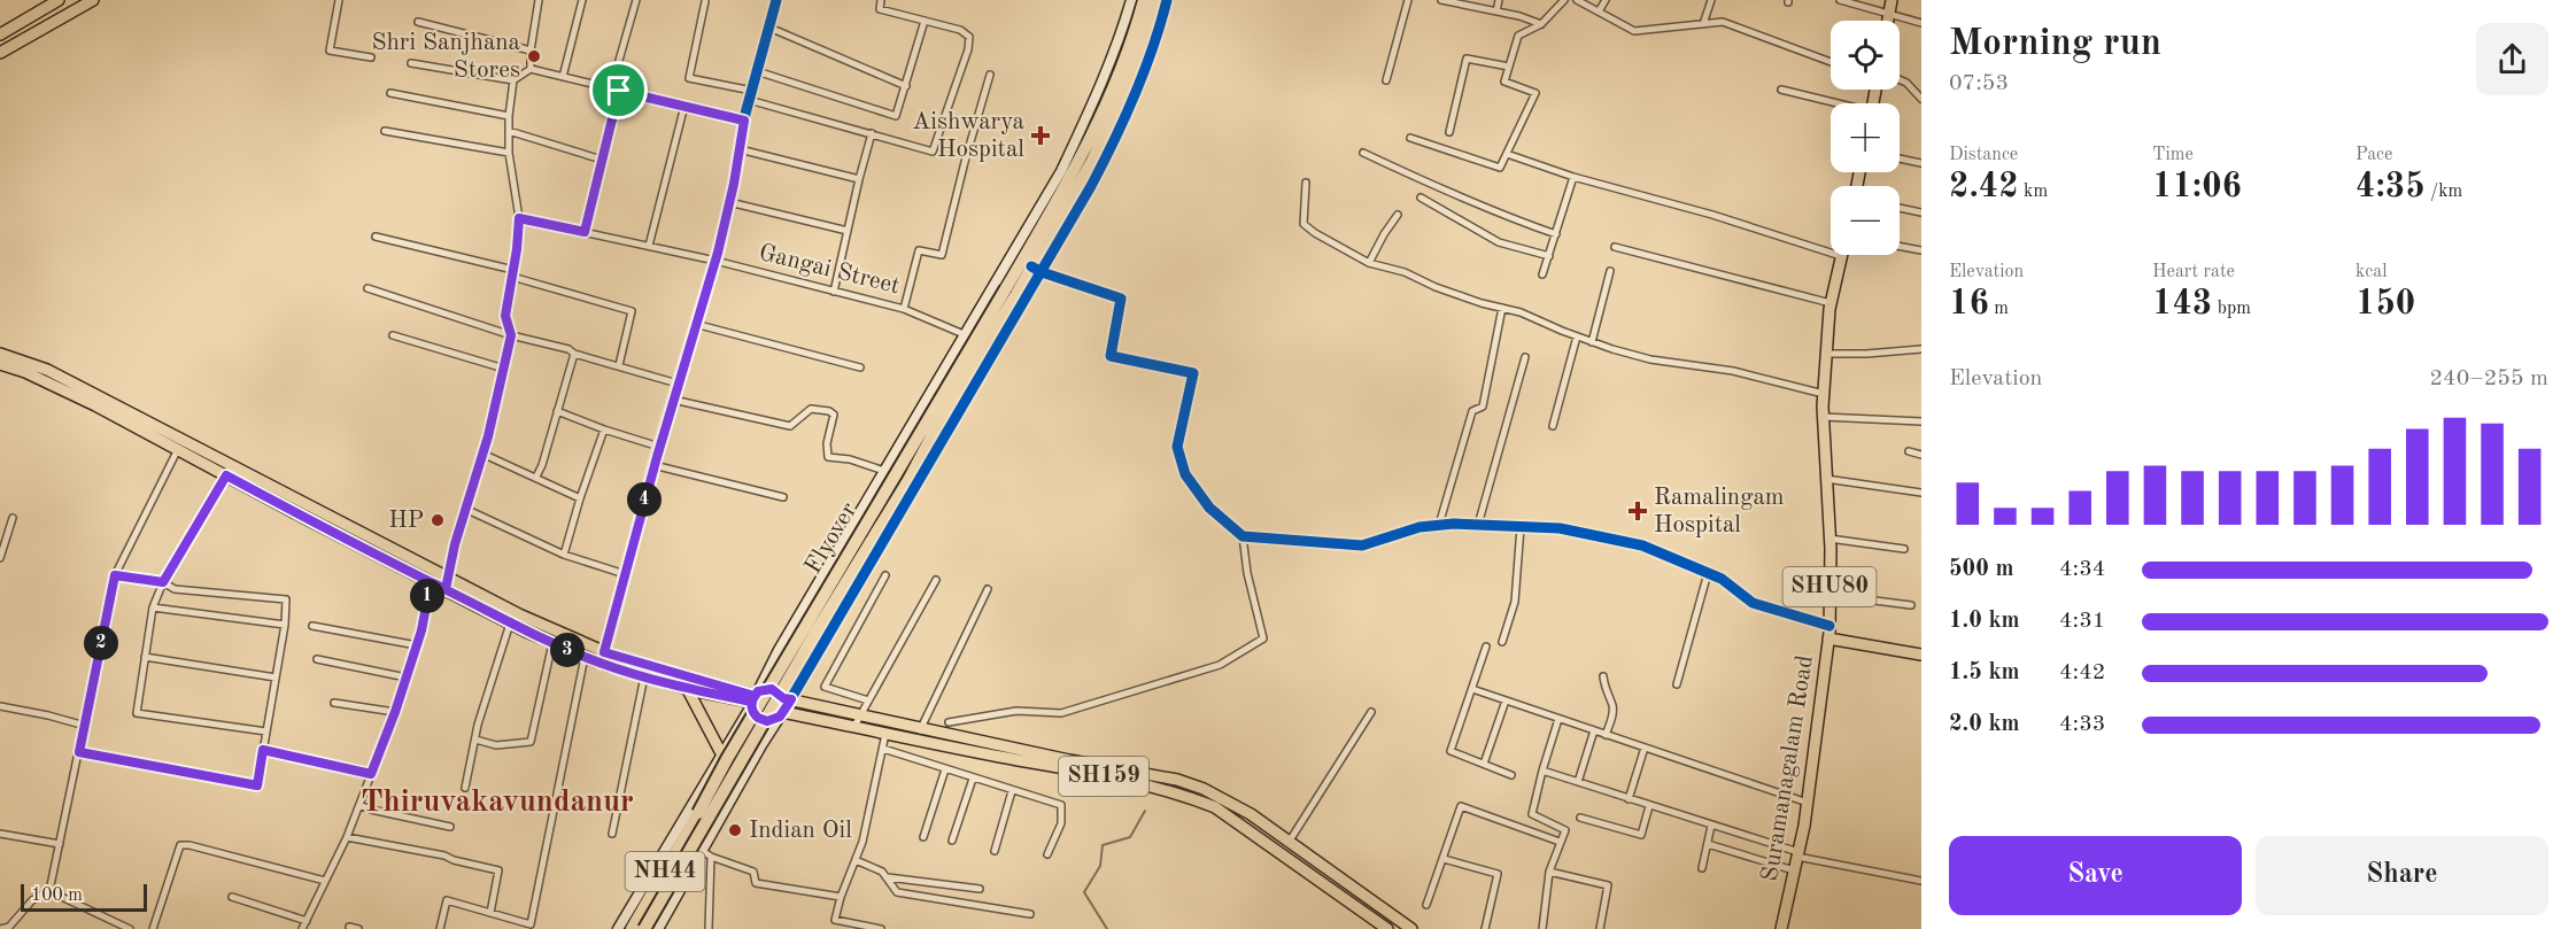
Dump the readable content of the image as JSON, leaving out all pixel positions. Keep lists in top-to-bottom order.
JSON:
{
  "streets": {
    "highway": ["Flyover", "NH44"],
    "main road": ["SHU80", "Suramanagalam Road", "SH159"],
    "street": ["Gangai Street"]
  },
  "crossings": [
    ["Flyover", "NH44"]
  ],
  "districts": ["Thiruvakavundanur"],
  "places": {
    "other": ["Shri Sanjhana Stores", "HP", "Indian Oil"],
    "health": ["Aishwarya Hospital", "Ramalingam Hospital"]
  },
  "scale_bar": "100 m",
  "page": {
    "heading": ["Morning run", "07:53"],
    "map_buttons": ["+", "−"],
    "stats": [
      ["Distance", "2.42 km"],
      ["Time", "11:06"],
      ["Pace", "4:35 /km"],
      ["Elevation", "16 m"],
      ["Heart rate", "143 bpm"],
      ["kcal", "150"]
    ],
    "chart": ["Elevation", "240–255 m"],
    "pins": [
      "4",
      "1",
      "2",
      "3"
    ],
    "list": [
      {
        "name": "500 m",
        "note": "4:34"
      },
      {
        "name": "1.0 km",
        "note": "4:31"
      },
      {
        "name": "1.5 km",
        "note": "4:42"
      },
      {
        "name": "2.0 km",
        "note": "4:33"
      }
    ],
    "buttons": ["Save", "Share"],
    "scale": "100 m"
  }
}
